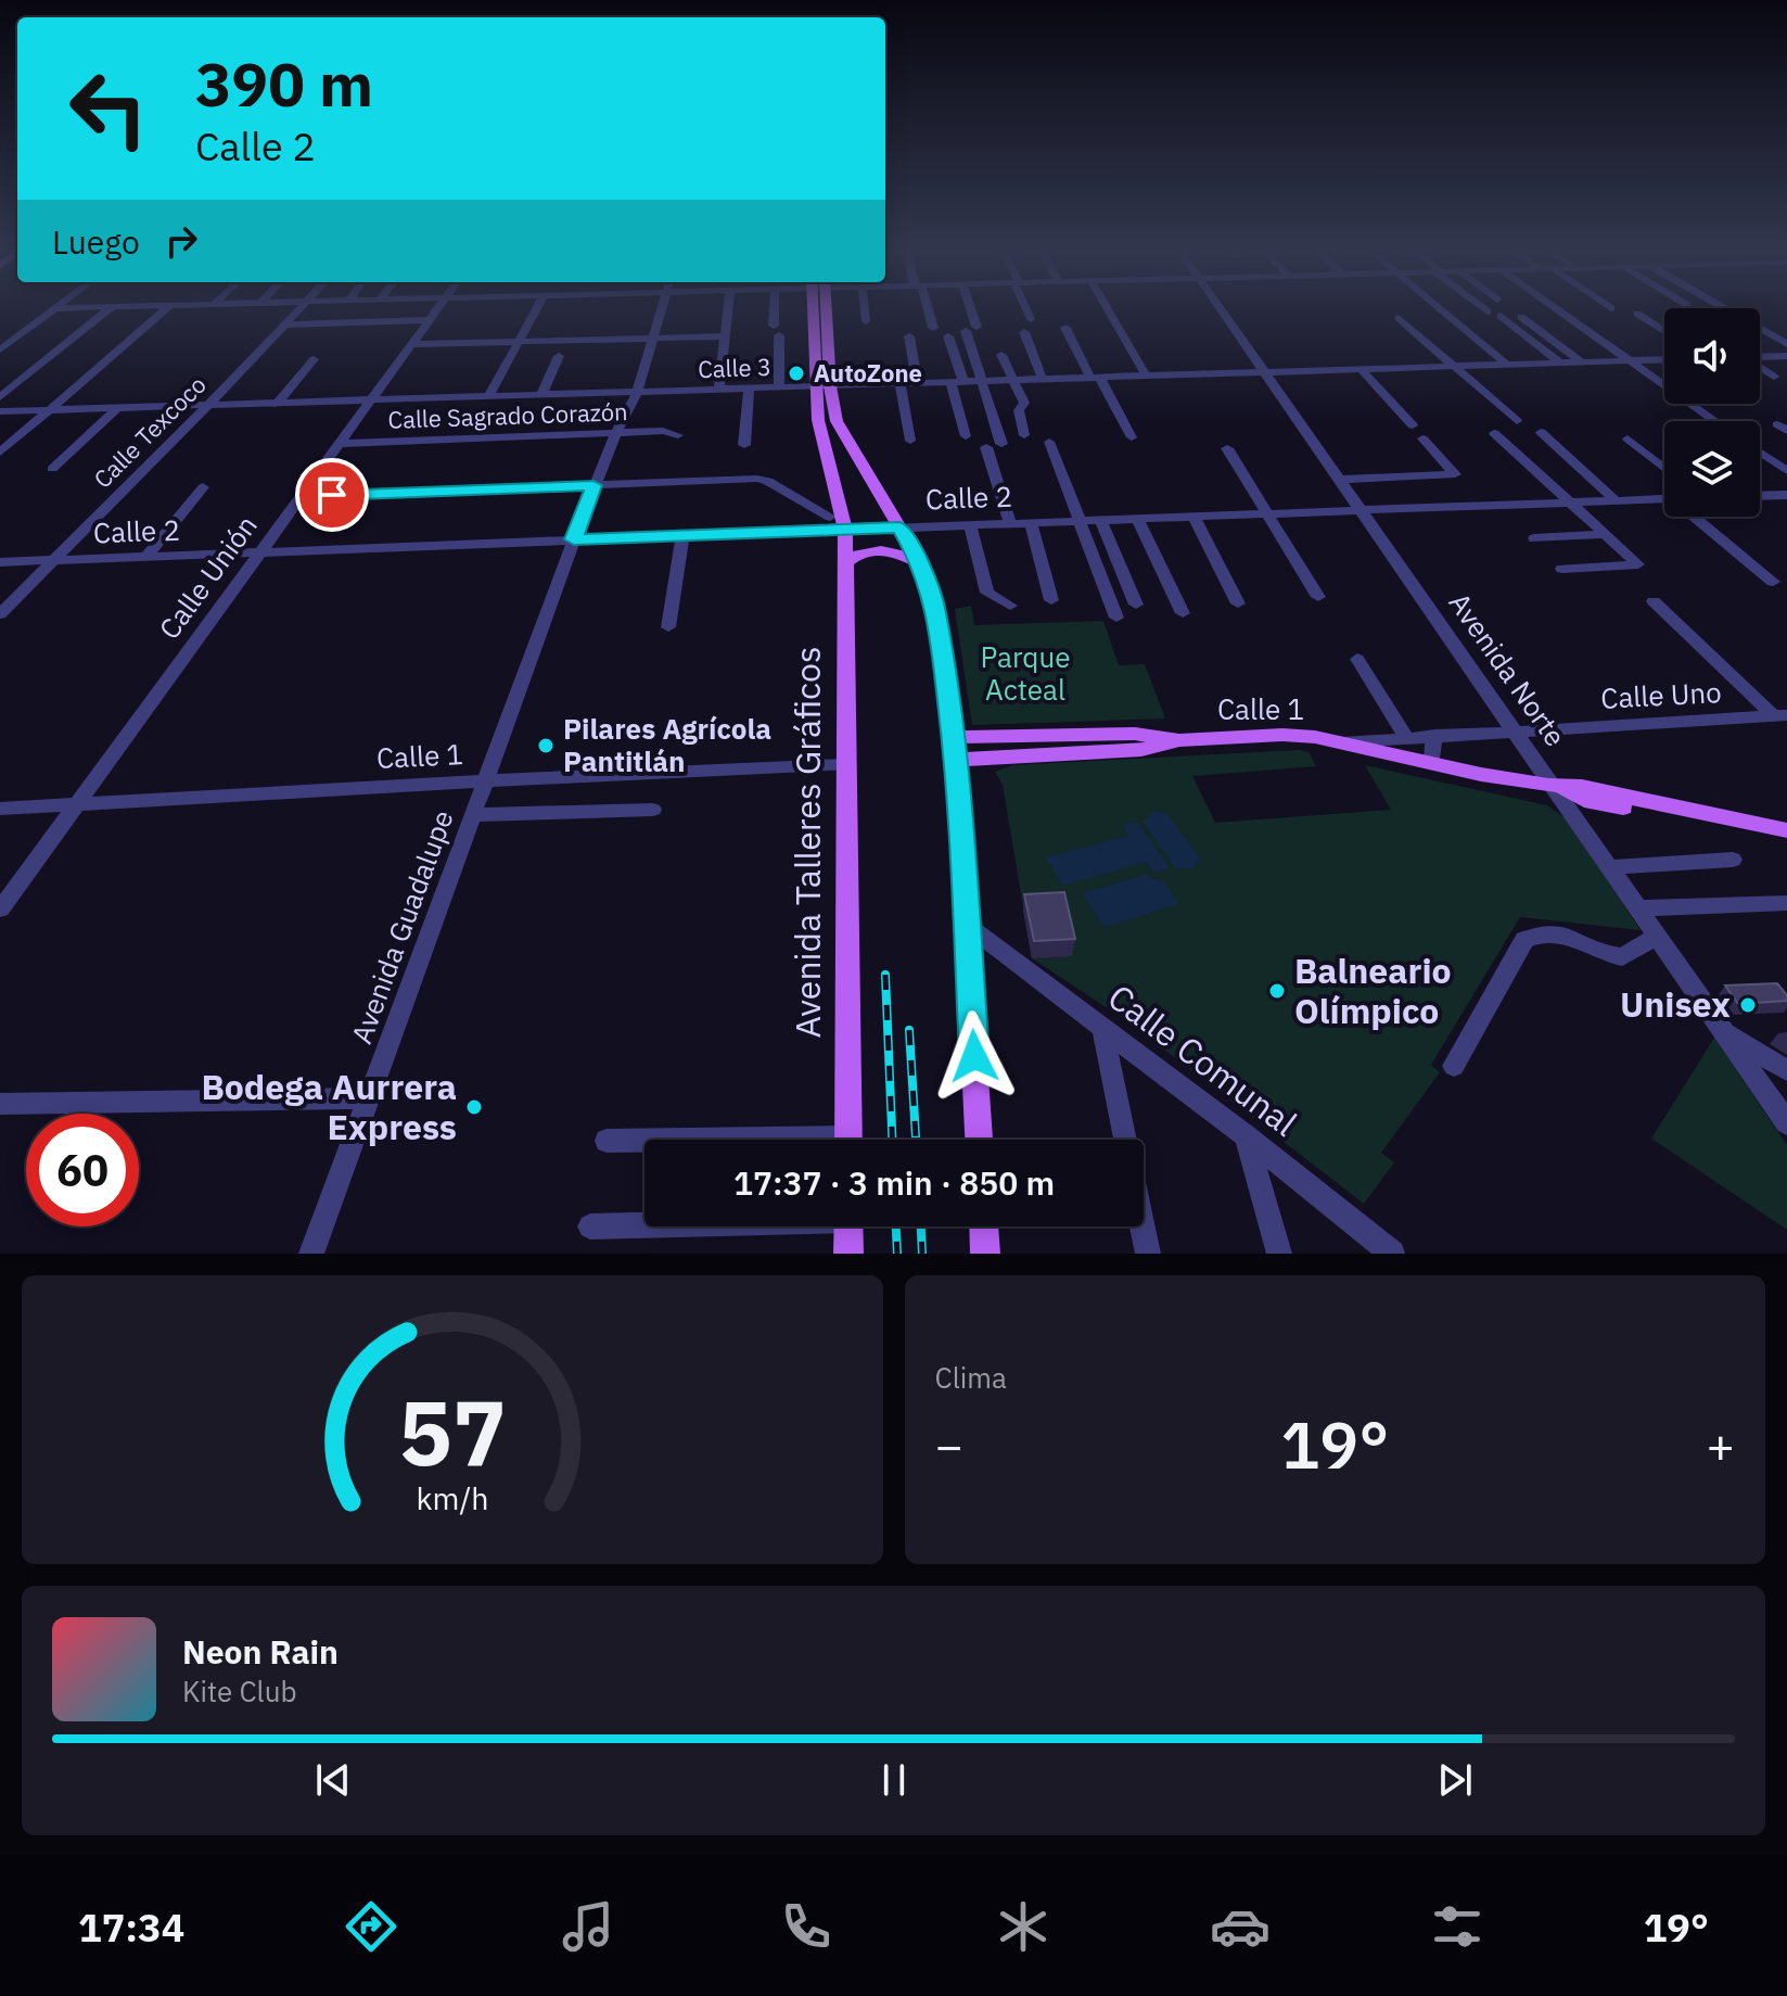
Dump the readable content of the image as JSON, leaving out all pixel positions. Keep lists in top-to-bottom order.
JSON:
{
  "streets": {
    "main road": ["Calle 1", "Avenida Talleres Gráficos"],
    "street": [
      "Calle 3",
      "Calle Sagrado Corazón",
      "Calle Texcoco",
      "Calle 2",
      "Calle Unión",
      "Avenida Norte",
      "Calle Uno",
      "Avenida Guadalupe",
      "Calle Comunal"
    ]
  },
  "crossings": [
    ["Calle 3", "Calle Texcoco"],
    ["Calle 3", "Calle Unión"],
    ["Calle 3", "Avenida Norte"],
    ["Calle 3", "Avenida Talleres Gráficos"],
    ["Calle 3", "Avenida Guadalupe"],
    ["Calle Sagrado Corazón", "Calle Unión"],
    ["Calle Sagrado Corazón", "Avenida Guadalupe"],
    ["Calle Texcoco", "Calle 2"],
    ["Calle 2", "Calle Unión"],
    ["Calle 2", "Avenida Norte"],
    ["Calle 2", "Avenida Talleres Gráficos"],
    ["Calle 2", "Avenida Guadalupe"],
    ["Calle Unión", "Calle 1"],
    ["Avenida Norte", "Calle Uno"],
    ["Avenida Norte", "Calle 1"],
    ["Calle Uno", "Calle 1"],
    ["Calle 1", "Avenida Talleres Gráficos"],
    ["Calle 1", "Avenida Guadalupe"]
  ],
  "parks": ["Parque Acteal"],
  "places": [
    "AutoZone",
    "Pilares Agrícola Pantitlán",
    "Balneario Olímpico",
    "Unisex",
    "Bodega Aurrera Express"
  ],
  "page": {
    "turn": ["390 m", "Calle 2"],
    "then": "Luego",
    "limit": "60",
    "trip": "17:37 · 3 min · 850 m",
    "tile": "Clima",
    "heat": ["−", "19°", "+"],
    "song": ["Neon Rain", "Kite Club"],
    "tabs": ["17:34", "19°"],
    "gauge": ["57", "km/h"]
  }
}
